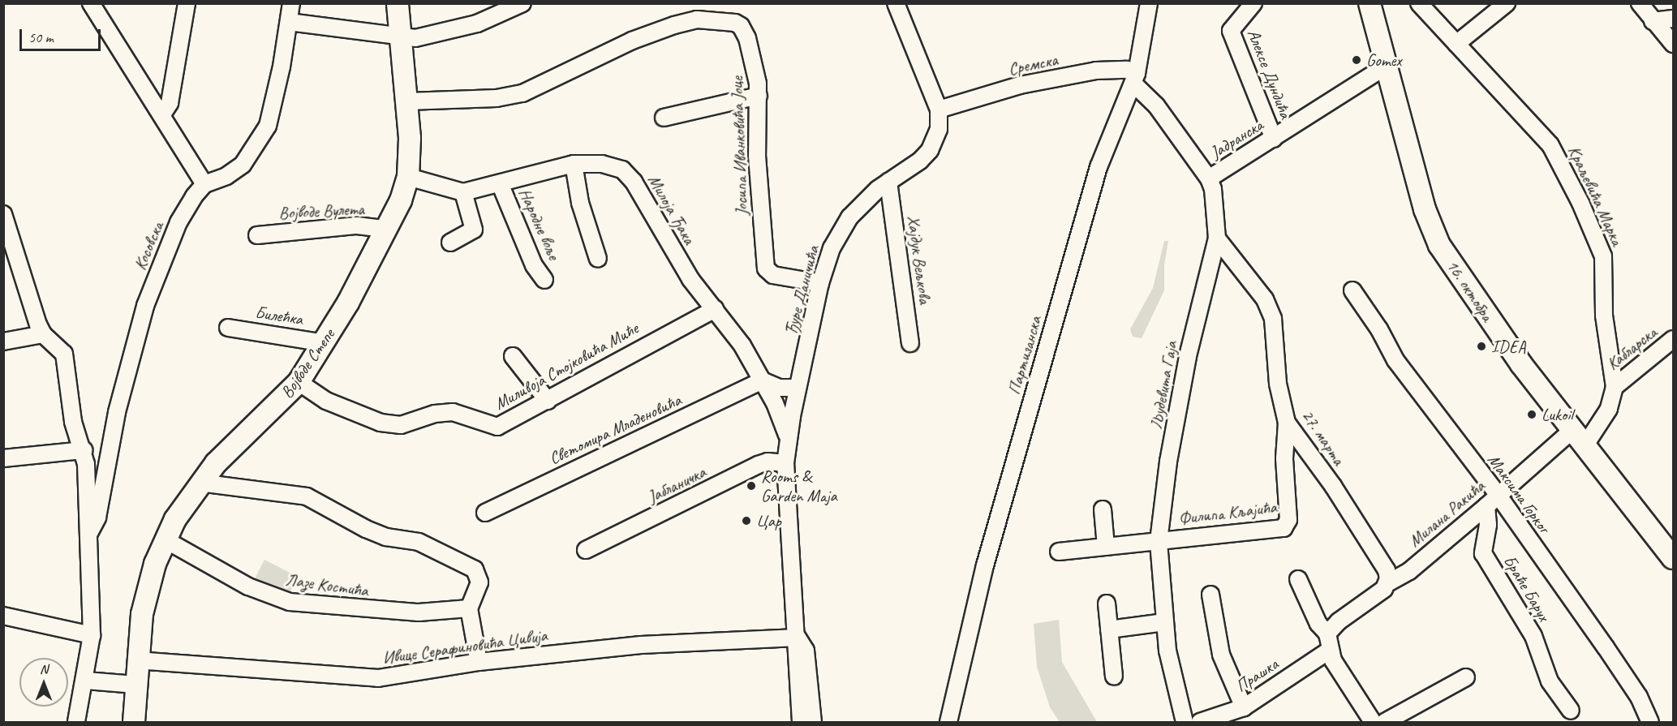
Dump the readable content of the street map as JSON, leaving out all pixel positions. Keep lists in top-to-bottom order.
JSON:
{
  "streets": {
    "main road": ["16. октобра", "Војводе Степе"],
    "street": [
      "Сремска",
      "Алексе Дундића",
      "Јадранска",
      "Јосипа Иванковића Јоце",
      "Краљевића Марка",
      "Милоја Ђака",
      "Војводе Вулета",
      "Народне воље",
      "Косовска",
      "Хајдук Вељкова",
      "Ђуре Даничића",
      "Билећка",
      "Кабларска",
      "Партизанска",
      "Миливоја Стојковића Миће",
      "Људевита Гаја",
      "Светомира Младеновића",
      "27. марта",
      "Јабланичка",
      "Максима Горког",
      "Филипа Кљајића",
      "Милана Ракића",
      "Лазе Костића",
      "Браће Барух",
      "Ивице Серафиновића Цивија",
      "Прашка"
    ]
  },
  "crossings": [
    ["Сремска", "Јадранска"],
    ["Сремска", "Ђуре Даничића"],
    ["Сремска", "Партизанска"],
    ["Алексе Дундића", "Јадранска"],
    ["Јадранска", "16. октобра"],
    ["Јадранска", "Партизанска"],
    ["Јосипа Иванковића Јоце", "Ђуре Даничића"],
    ["Јосипа Иванковића Јоце", "Војводе Степе"],
    ["Краљевића Марка", "16. октобра"],
    ["Краљевића Марка", "Кабларска"],
    ["Краљевића Марка", "Милана Ракића"],
    ["Милоја Ђака", "Народне воље"],
    ["Милоја Ђака", "Ђуре Даничића"],
    ["Милоја Ђака", "Војводе Степе"],
    ["Милоја Ђака", "Миливоја Стојковића Миће"],
    ["Милоја Ђака", "Светомира Младеновића"],
    ["Војводе Вулета", "Војводе Степе"],
    ["Хајдук Вељкова", "Ђуре Даничића"],
    ["Ђуре Даничића", "Јабланичка"],
    ["Ђуре Даничића", "Ивице Серафиновића Цивија"],
    ["16. октобра", "Милана Ракића"],
    ["Билећка", "Војводе Степе"],
    ["Војводе Степе", "Миливоја Стојковића Миће"],
    ["Војводе Степе", "Лазе Костића"],
    ["Војводе Степе", "Ивице Серафиновића Цивија"],
    ["Људевита Гаја", "27. марта"],
    ["Људевита Гаја", "Филипа Кљајића"],
    ["27. марта", "Филипа Кљајића"],
    ["27. марта", "Милана Ракића"],
    ["Максима Горког", "Милана Ракића"],
    ["Максима Горког", "Браће Барух"],
    ["Милана Ракића", "Браће Барух"]
  ],
  "places": [
    "Gomex",
    "IDEA",
    "Lukoil",
    "Rooms & Garden Maja",
    "Цар"
  ],
  "scale_bar": "50 m",
  "north": "top"
}
